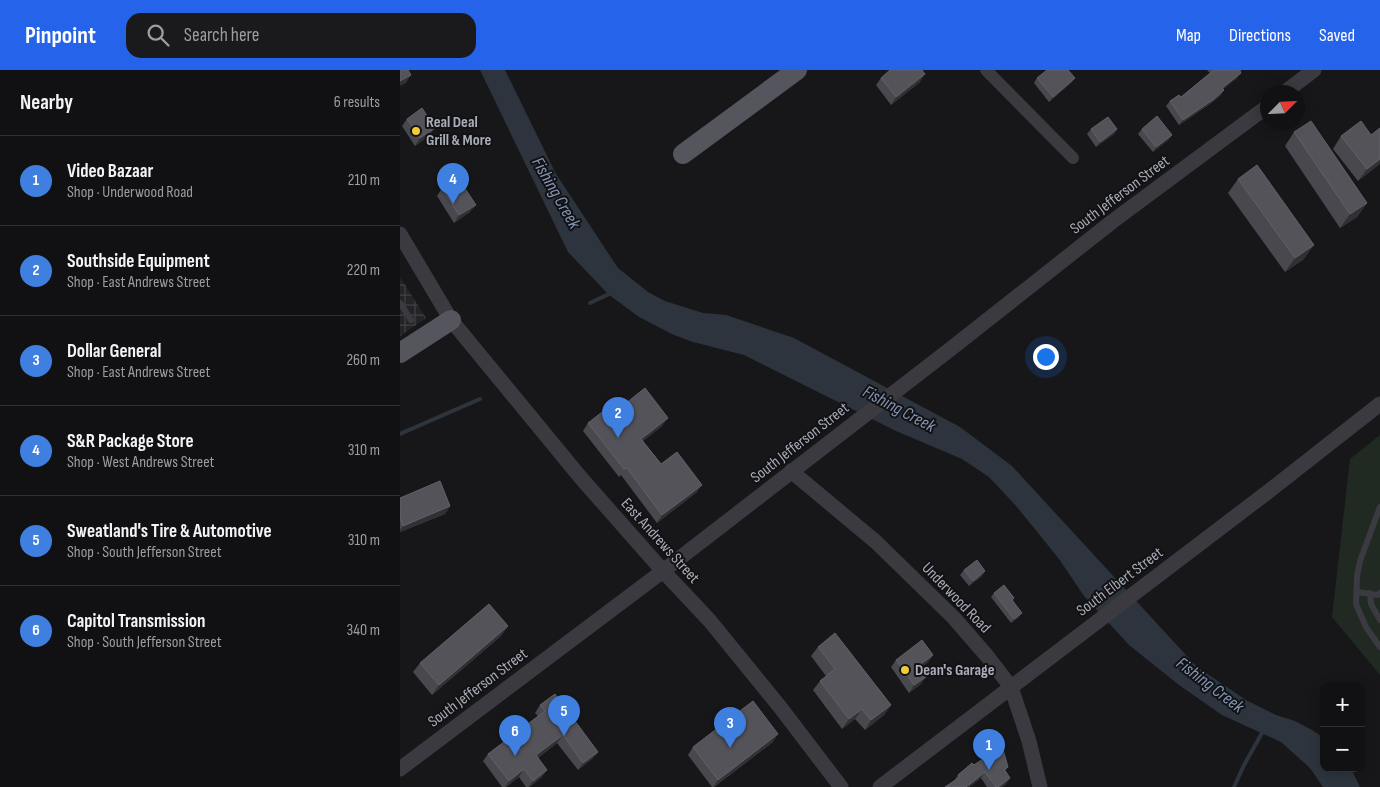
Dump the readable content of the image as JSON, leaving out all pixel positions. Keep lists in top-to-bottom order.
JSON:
{
  "streets": {
    "street": [
      "South Jefferson Street",
      "East Andrews Street",
      "South Elbert Street",
      "Underwood Road"
    ]
  },
  "crossings": [
    ["South Jefferson Street", "East Andrews Street"],
    ["South Jefferson Street", "Underwood Road"],
    ["South Elbert Street", "Underwood Road"]
  ],
  "water": ["Fishing Creek"],
  "places": ["Real Deal Grill & More", "Dean's Garage"],
  "north": "top right",
  "page": {
    "header": "Pinpoint",
    "search": "Search here",
    "nav": ["Map", "Directions", "Saved"],
    "heading": ["Nearby", "6 results"],
    "list": [
      {
        "mark": "1",
        "name": "Video Bazaar",
        "note": "Shop · Underwood Road",
        "value": "210 m"
      },
      {
        "mark": "2",
        "name": "Southside Equipment",
        "note": "Shop · East Andrews Street",
        "value": "220 m"
      },
      {
        "mark": "3",
        "name": "Dollar General",
        "note": "Shop · East Andrews Street",
        "value": "260 m"
      },
      {
        "mark": "4",
        "name": "S&R Package Store",
        "note": "Shop · West Andrews Street",
        "value": "310 m"
      },
      {
        "mark": "5",
        "name": "Sweatland's Tire & Automotive",
        "note": "Shop · South Jefferson Street",
        "value": "310 m"
      },
      {
        "mark": "6",
        "name": "Capitol Transmission",
        "note": "Shop · South Jefferson Street",
        "value": "340 m"
      }
    ],
    "pins": [
      "4",
      "2",
      "5",
      "3",
      "6",
      "1"
    ],
    "map_buttons": ["+", "−"]
  }
}
